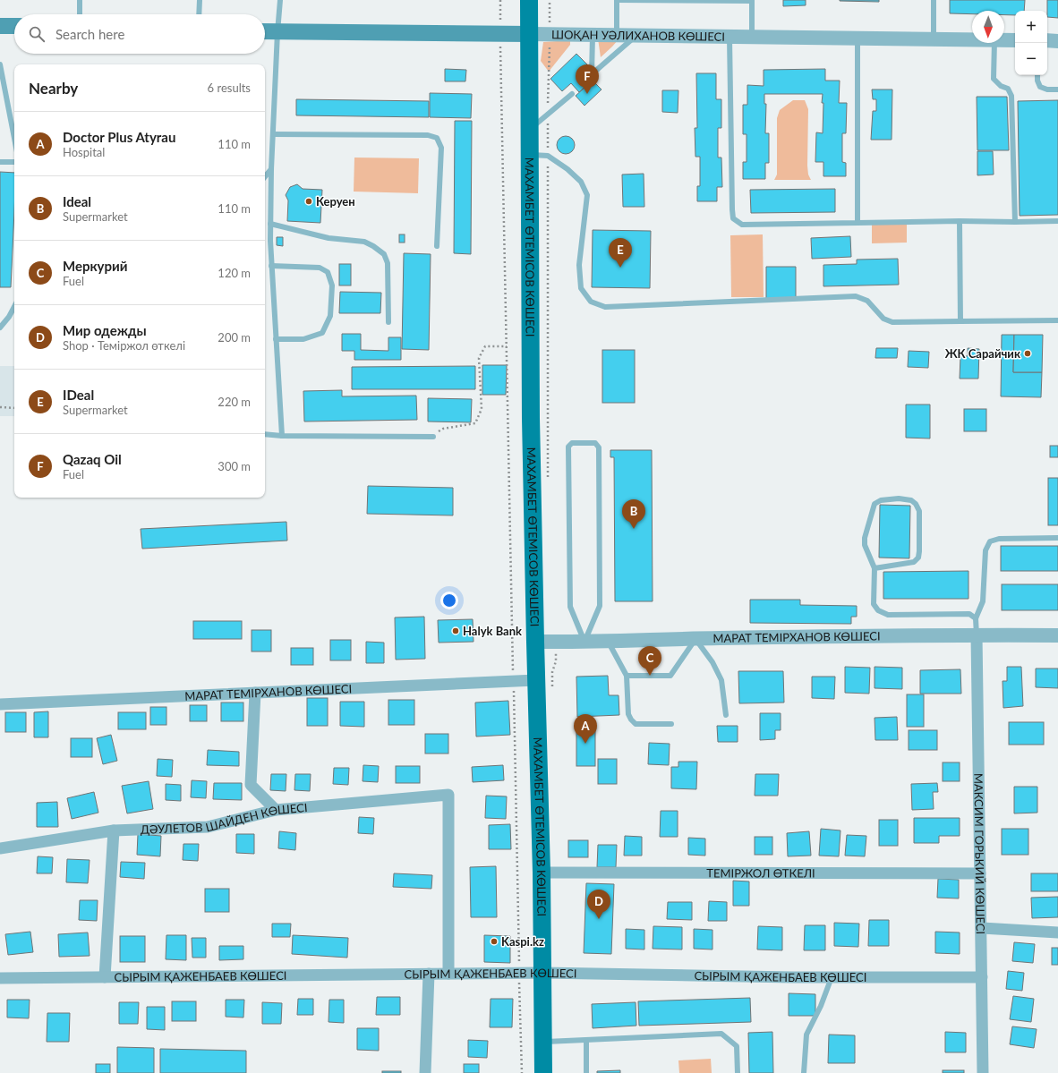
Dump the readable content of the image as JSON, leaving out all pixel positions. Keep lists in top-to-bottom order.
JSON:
{
  "streets": {
    "main road": ["ШОҚАН УӘЛИХАНОВ КӨШЕСІ", "МАХАМБЕТ ӨТЕМІСОВ КӨШЕСІ"],
    "street": [
      "МАРАТ ТЕМІРХАНОВ КӨШЕСІ",
      "ДӘУЛЕТОВ ШАЙДЕН КӨШЕСІ",
      "МАКСИМ ГОРЬКИЙ КӨШЕСІ",
      "ТЕМІРЖОЛ ӨТКЕЛІ",
      "СЫРЫМ ҚАЖЕНБАЕВ КӨШЕСІ"
    ]
  },
  "crossings": [
    ["ШОҚАН УӘЛИХАНОВ КӨШЕСІ", "МАХАМБЕТ ӨТЕМІСОВ КӨШЕСІ"],
    ["МАХАМБЕТ ӨТЕМІСОВ КӨШЕСІ", "МАРАТ ТЕМІРХАНОВ КӨШЕСІ"],
    ["МАХАМБЕТ ӨТЕМІСОВ КӨШЕСІ", "ТЕМІРЖОЛ ӨТКЕЛІ"],
    ["МАХАМБЕТ ӨТЕМІСОВ КӨШЕСІ", "СЫРЫМ ҚАЖЕНБАЕВ КӨШЕСІ"],
    ["МАРАТ ТЕМІРХАНОВ КӨШЕСІ", "МАКСИМ ГОРЬКИЙ КӨШЕСІ"],
    ["ДӘУЛЕТОВ ШАЙДЕН КӨШЕСІ", "СЫРЫМ ҚАЖЕНБАЕВ КӨШЕСІ"],
    ["МАКСИМ ГОРЬКИЙ КӨШЕСІ", "ТЕМІРЖОЛ ӨТКЕЛІ"],
    ["МАКСИМ ГОРЬКИЙ КӨШЕСІ", "СЫРЫМ ҚАЖЕНБАЕВ КӨШЕСІ"]
  ],
  "places": [
    "Керуен",
    "ЖК Сарайчик",
    "Halyk Bank",
    "Kaspi.kz"
  ],
  "north": "bottom",
  "page": {
    "map_buttons": ["+", "−"],
    "search": "Search here",
    "pins": [
      "F",
      "E",
      "B",
      "C",
      "A",
      "D"
    ],
    "heading": ["Nearby", "6 results"],
    "list": [
      {
        "mark": "A",
        "name": "Doctor Plus Atyrau",
        "note": "Hospital",
        "value": "110 m"
      },
      {
        "mark": "B",
        "name": "Ideal",
        "note": "Supermarket",
        "value": "110 m"
      },
      {
        "mark": "C",
        "name": "Меркурий",
        "note": "Fuel",
        "value": "120 m"
      },
      {
        "mark": "D",
        "name": "Мир одежды",
        "note": "Shop · Теміржол өткелі",
        "value": "200 m"
      },
      {
        "mark": "E",
        "name": "IDeal",
        "note": "Supermarket",
        "value": "220 m"
      },
      {
        "mark": "F",
        "name": "Qazaq Oil",
        "note": "Fuel",
        "value": "300 m"
      }
    ]
  }
}
